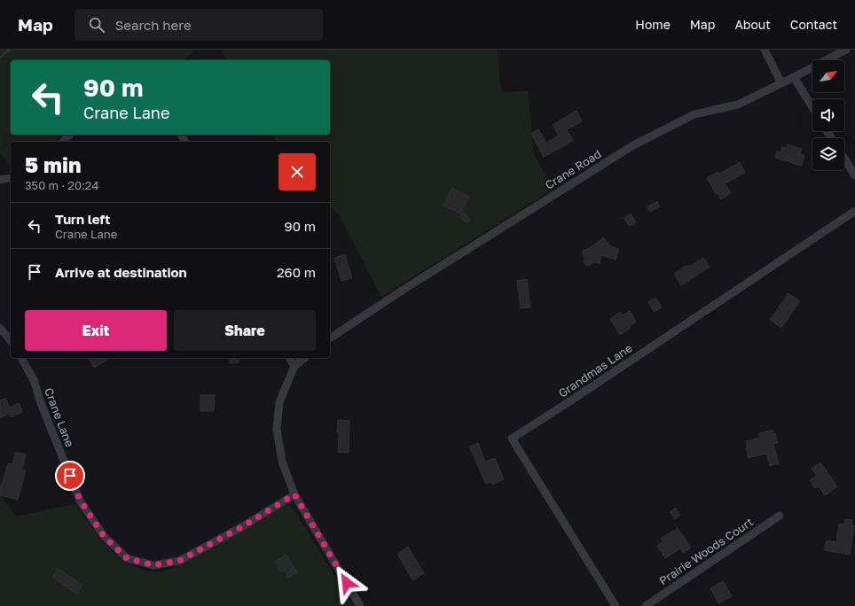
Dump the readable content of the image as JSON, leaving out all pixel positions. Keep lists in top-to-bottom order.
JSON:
{
  "streets": {
    "street": [
      "Crane Road",
      "Grandmas Lane",
      "Crane Lane",
      "Prairie Woods Court"
    ]
  },
  "north": "top right",
  "page": {
    "header": "Map",
    "search": "Search here",
    "nav": [
      "Home",
      "Map",
      "About",
      "Contact"
    ],
    "turn": ["90 m", "Crane Lane"],
    "heading": ["5 min", "350 m · 20:24"],
    "list": [
      {
        "name": "Turn left",
        "note": "Crane Lane",
        "value": "90 m"
      },
      {
        "name": "Arrive at destination",
        "value": "260 m"
      }
    ],
    "buttons": ["Exit", "Share"]
  }
}
